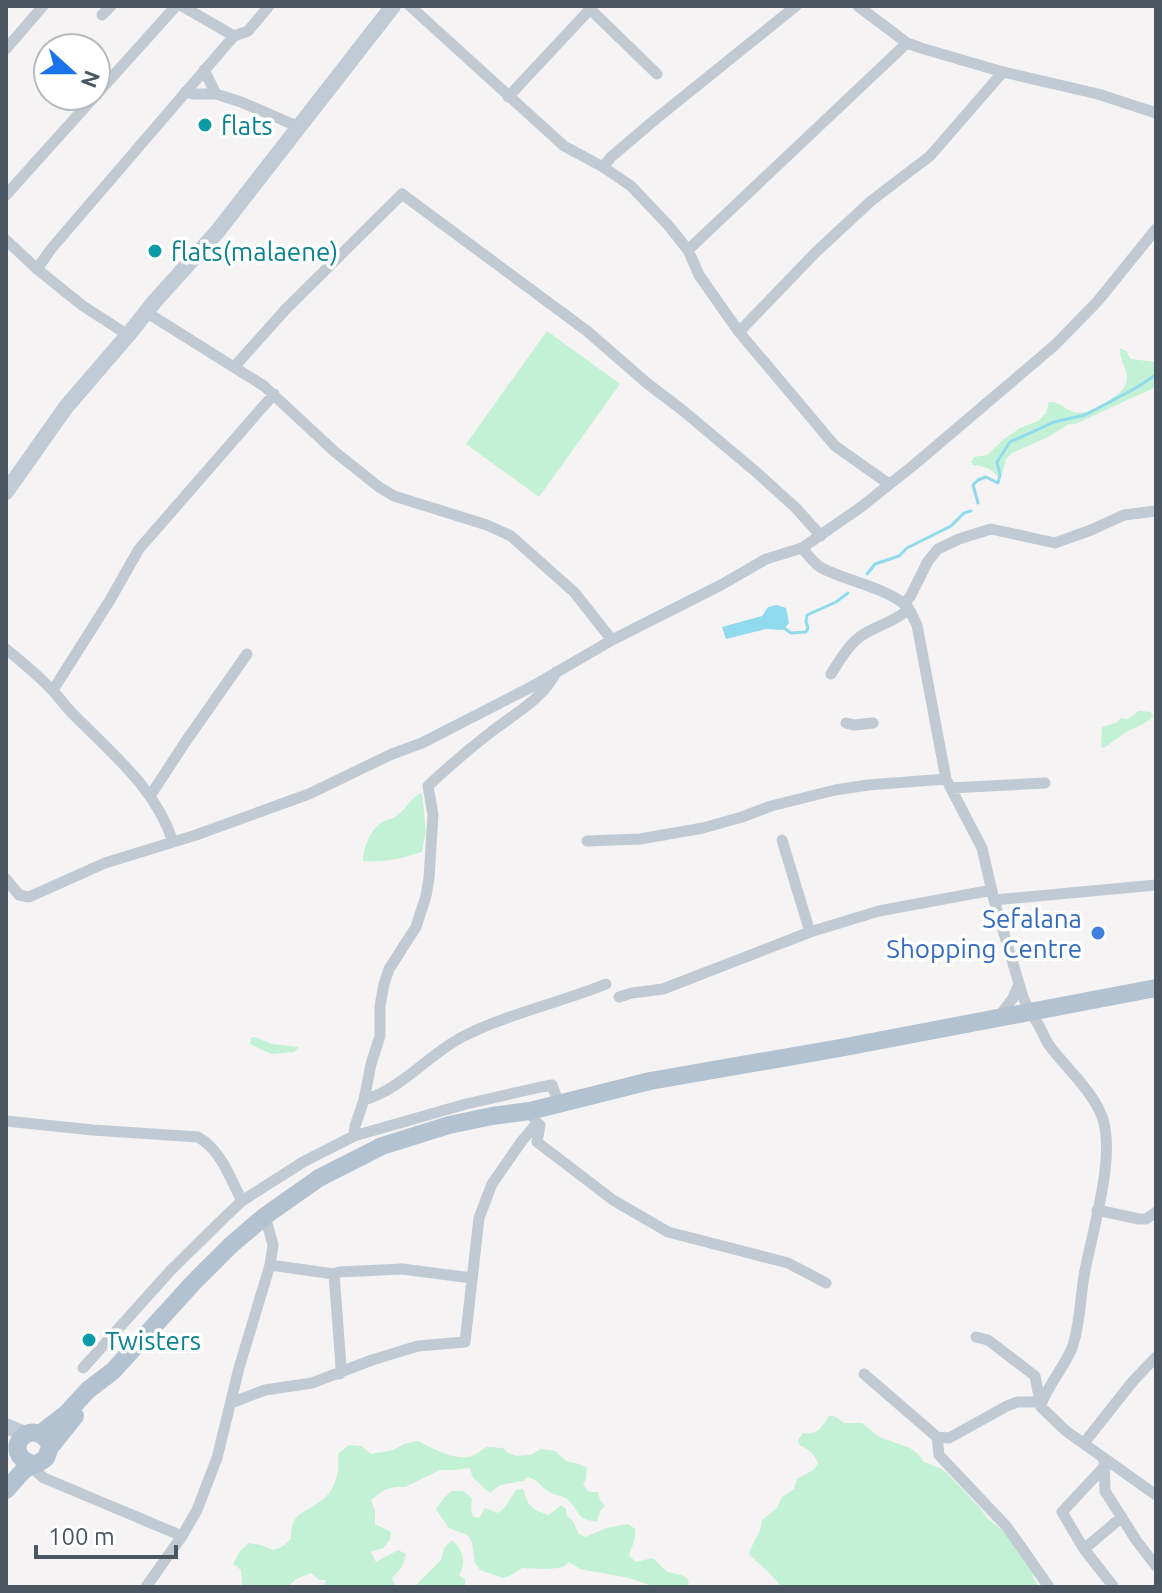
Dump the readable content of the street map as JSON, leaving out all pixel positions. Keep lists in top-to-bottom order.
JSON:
{
  "places": [
    "flats",
    "flats(malaene)",
    "Sefalana Shopping Centre",
    "Twisters"
  ],
  "scale_bar": "100 m",
  "north": "right"
}
